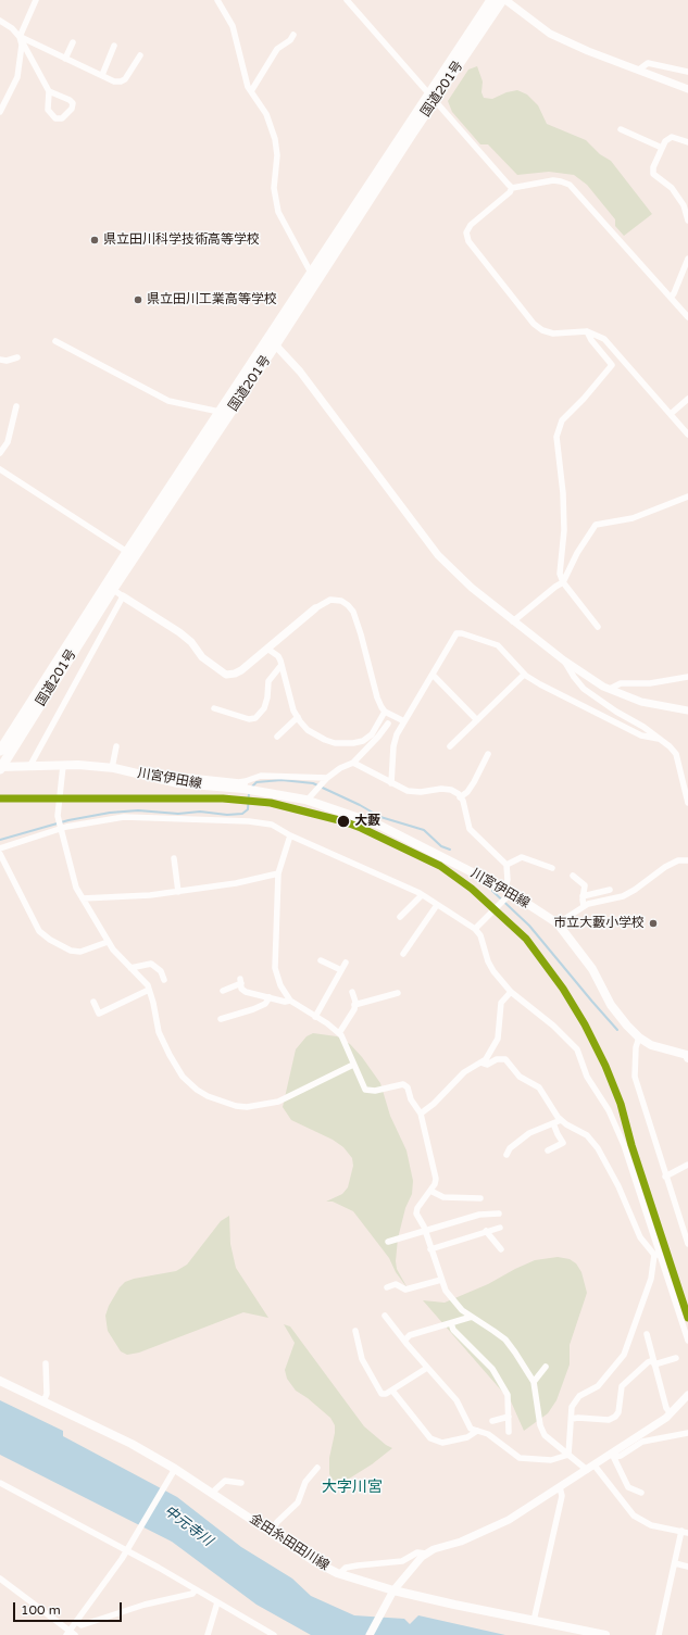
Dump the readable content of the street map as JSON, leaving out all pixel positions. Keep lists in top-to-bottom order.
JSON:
{
  "streets": {
    "highway": ["国道201号"],
    "main road": ["川宮伊田線", "金田糸田田川線"]
  },
  "crossings": [
    ["国道201号", "川宮伊田線"]
  ],
  "districts": ["大字川宮"],
  "water": ["中元寺川"],
  "places": [
    "県立田川科学技術高等学校",
    "県立田川工業高等学校",
    "大藪",
    "市立大藪小学校"
  ],
  "scale_bar": "100 m"
}
